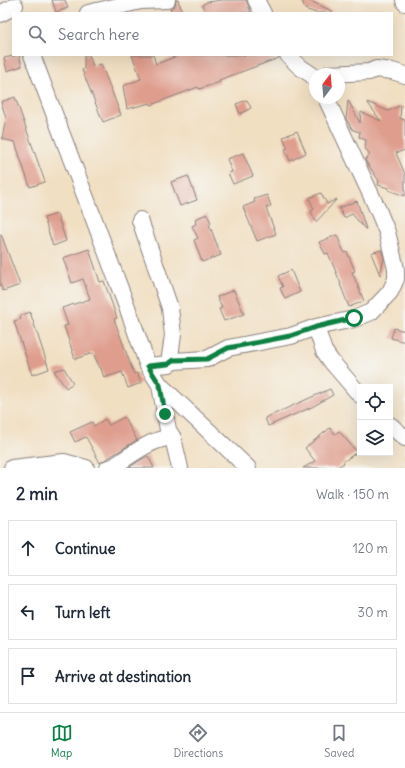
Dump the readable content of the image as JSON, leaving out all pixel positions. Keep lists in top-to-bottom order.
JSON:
{
  "north": "top",
  "page": {
    "search": "Search here",
    "heading": ["2 min", "Walk · 150 m"],
    "list": [
      ["Continue", "120 m"],
      ["Turn left", "30 m"],
      "Arrive at destination"
    ],
    "nav": ["Map", "Directions", "Saved"]
  }
}
